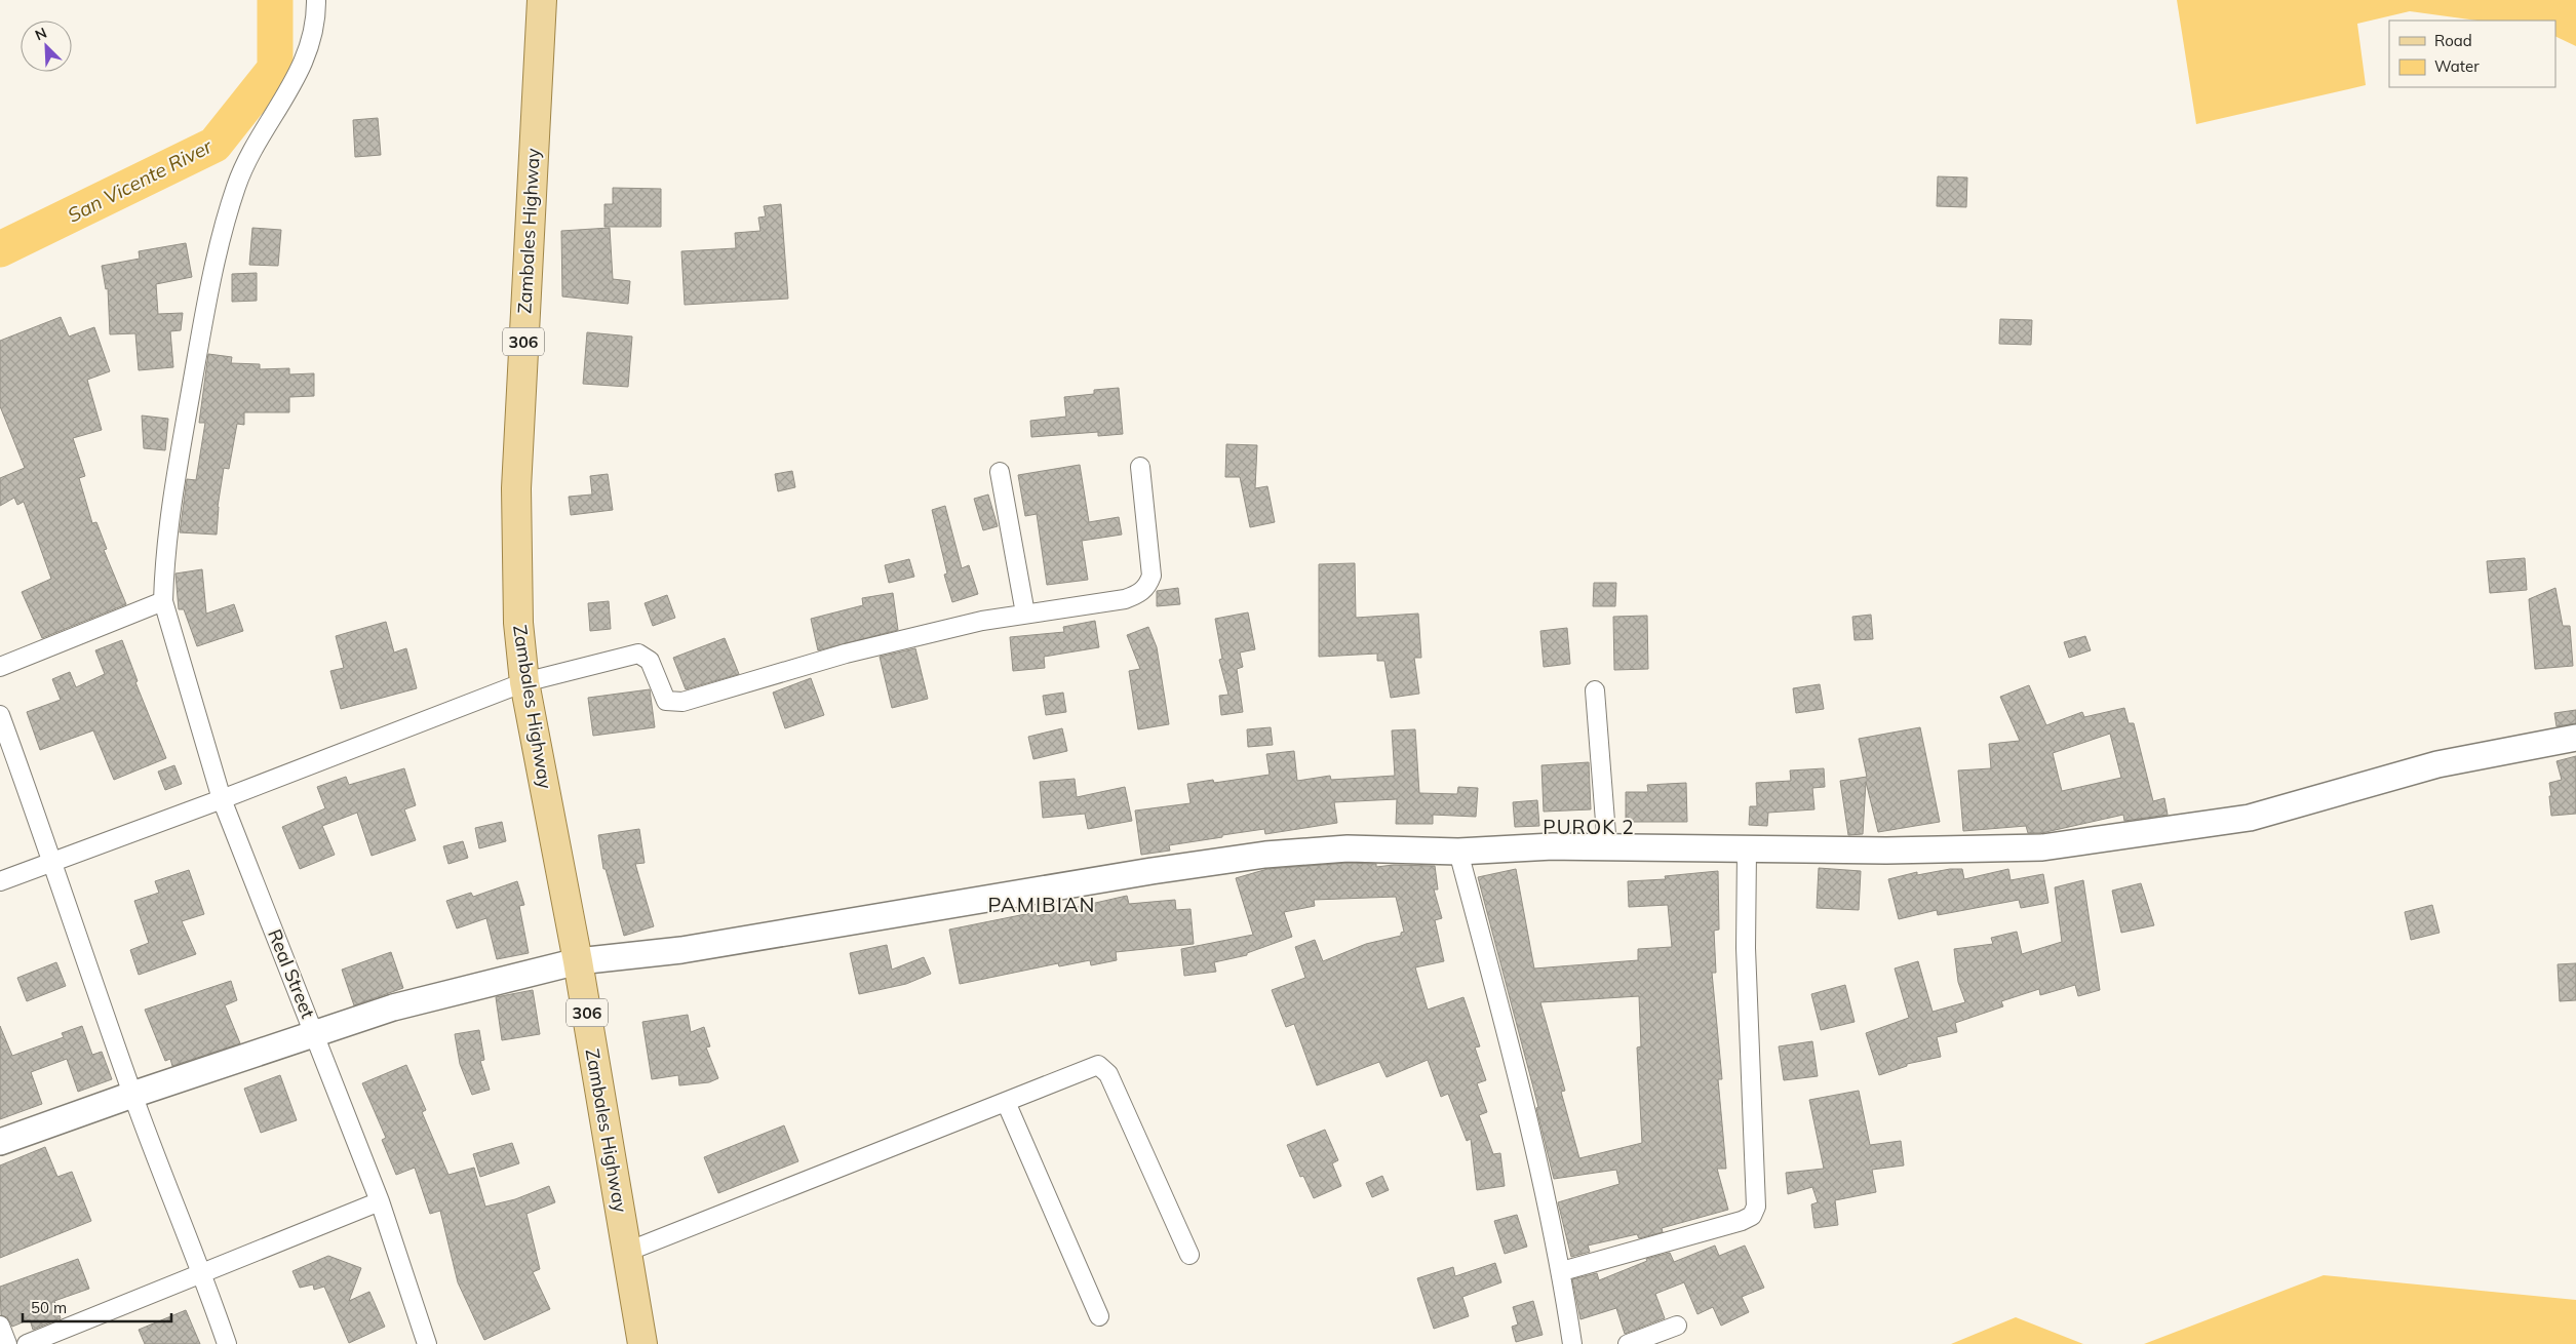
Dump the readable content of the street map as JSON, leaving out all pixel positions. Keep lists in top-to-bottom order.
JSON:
{
  "streets": {
    "main road": ["Zambales Highway", "306"],
    "street": ["Real Street"]
  },
  "districts": ["PUROK 2", "PAMIBIAN"],
  "water": ["San Vicente River"],
  "legend": ["Road", "Water"],
  "scale_bar": "50 m",
  "north": "top left"
}
